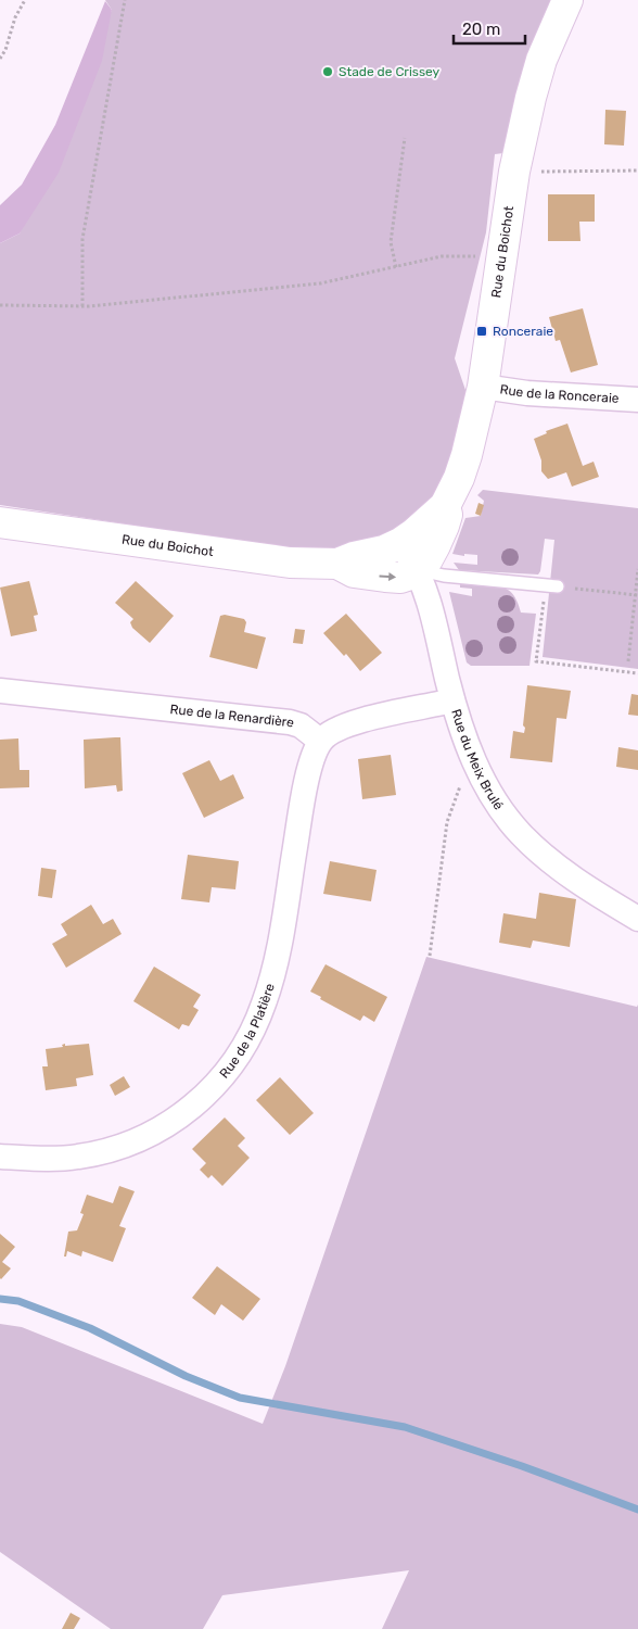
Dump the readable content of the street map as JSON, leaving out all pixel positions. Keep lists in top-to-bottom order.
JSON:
{
  "streets": {
    "street": [
      "Rue du Boichot",
      "Rue de la Ronceraie",
      "Rue de la Renardière",
      "Rue du Meix Brulé",
      "Rue de la Platière"
    ]
  },
  "crossings": [
    ["Rue du Boichot", "Rue de la Ronceraie"],
    ["Rue du Boichot", "Rue du Meix Brulé"],
    ["Rue de la Renardière", "Rue de la Platière"]
  ],
  "places": {
    "other": ["Stade de Crissey"],
    "transit": ["Ronceraie"]
  },
  "scale_bar": "20 m"
}
